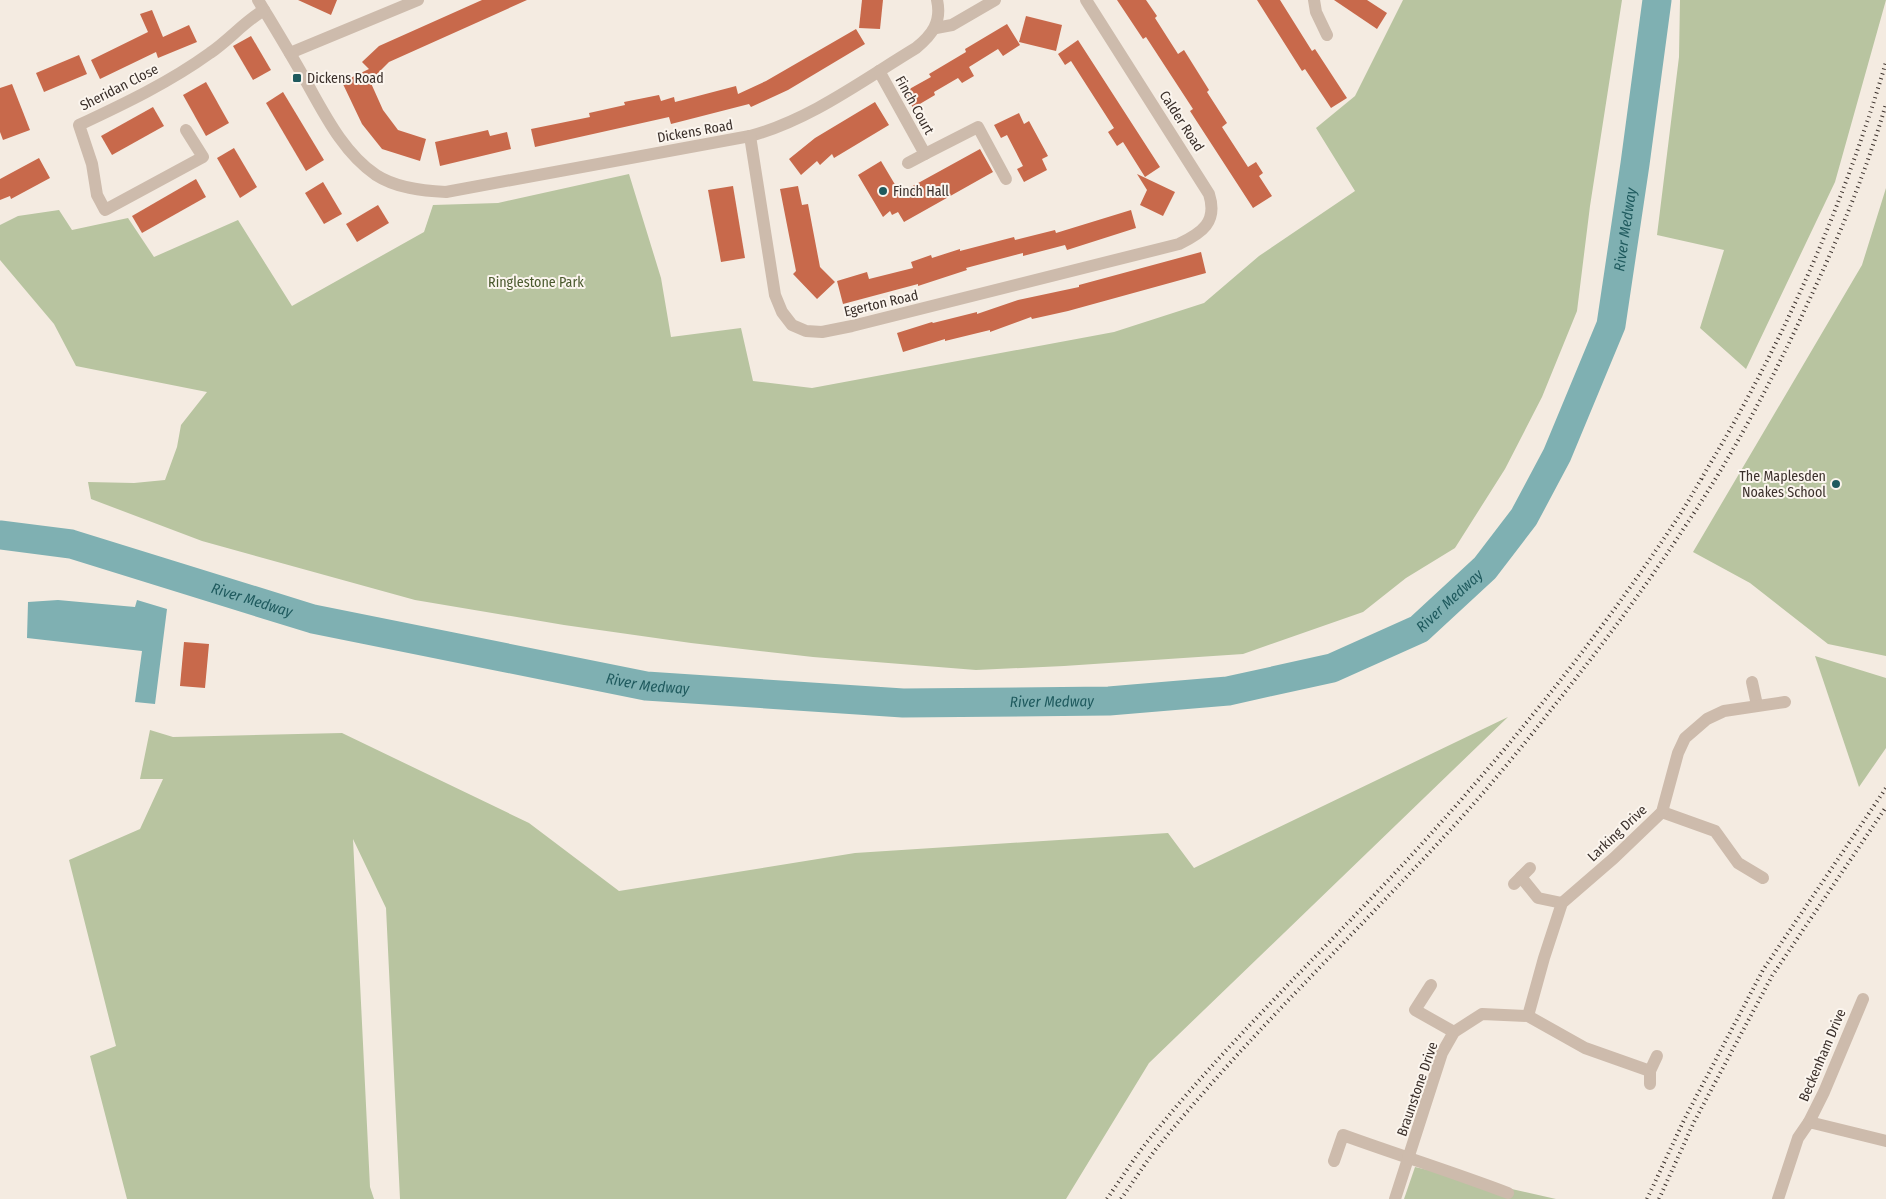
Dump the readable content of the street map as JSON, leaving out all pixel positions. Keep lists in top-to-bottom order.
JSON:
{
  "streets": {
    "street": [
      "Sheridan Close",
      "Finch Court",
      "Calder Road",
      "Dickens Road",
      "Egerton Road",
      "Larking Drive",
      "Beckenham Drive",
      "Braunstone Drive"
    ]
  },
  "crossings": [
    ["Sheridan Close", "Dickens Road"],
    ["Finch Court", "Dickens Road"],
    ["Calder Road", "Egerton Road"],
    ["Dickens Road", "Egerton Road"]
  ],
  "water": ["River Medway"],
  "parks": ["Ringlestone Park"],
  "places": {
    "transit": ["Dickens Road"],
    "other": ["Finch Hall", "The Maplesden Noakes School"]
  }
}
